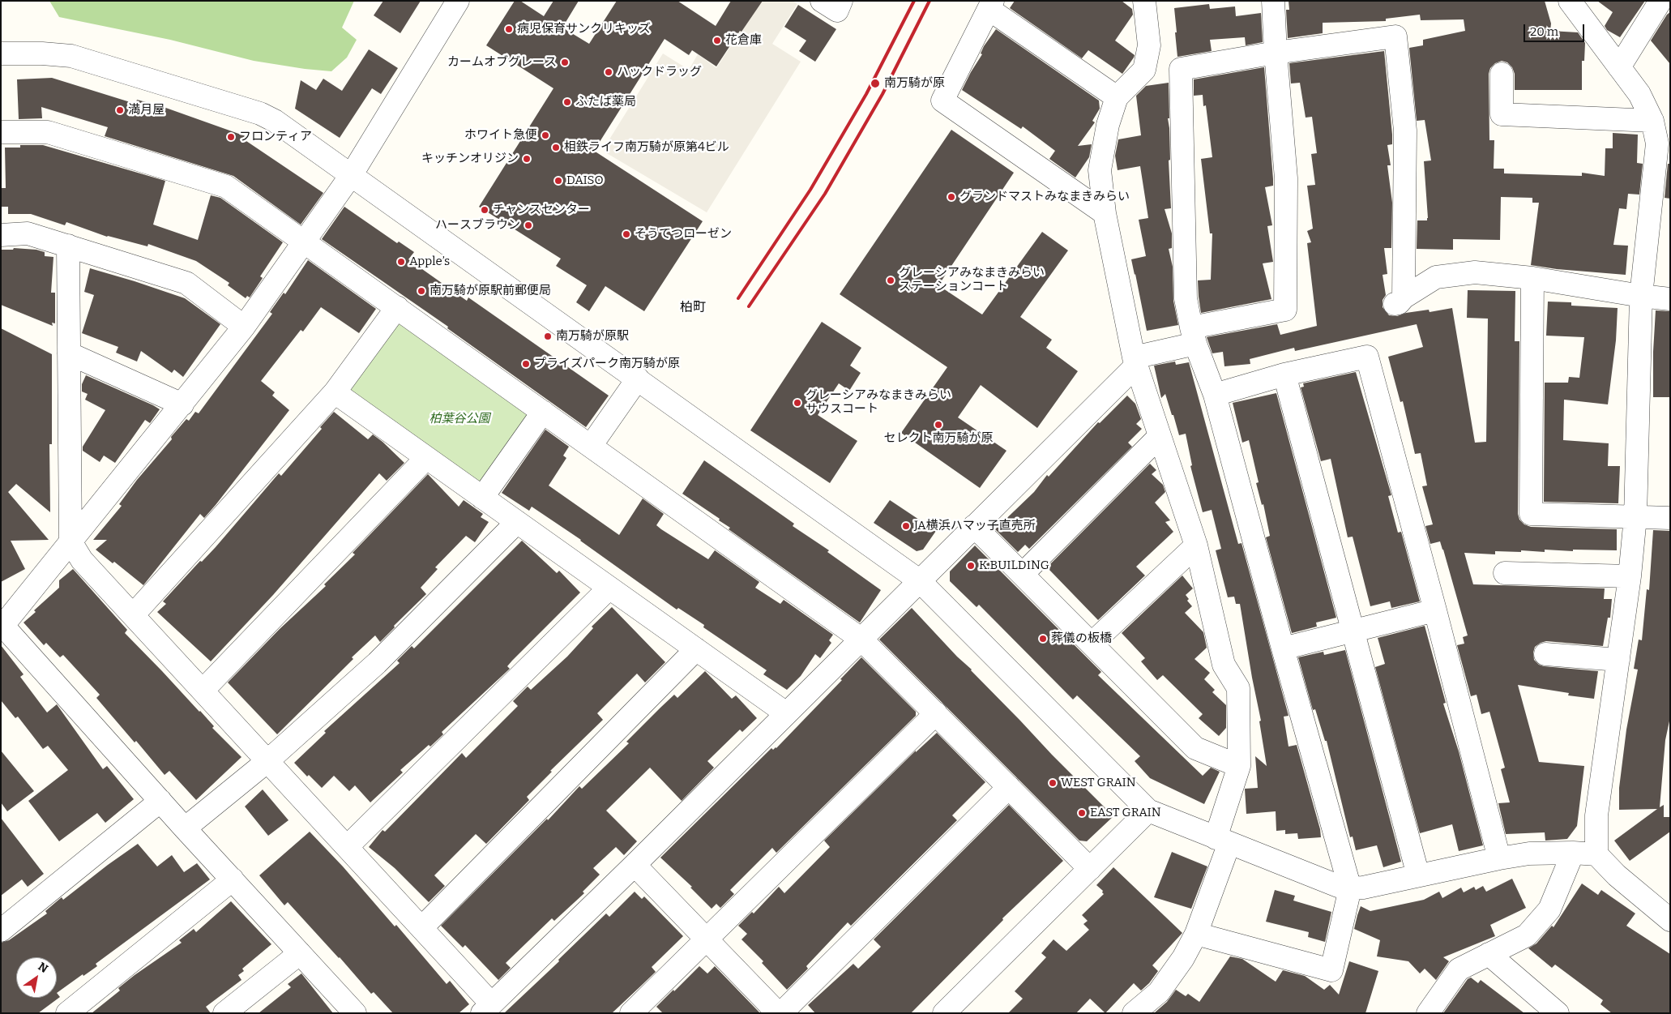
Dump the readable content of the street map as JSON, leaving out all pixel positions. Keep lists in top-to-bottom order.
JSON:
{
  "districts": ["柏町"],
  "parks": ["柏葉谷公園"],
  "places": [
    "病児保育サンクリキッズ",
    "花倉庫",
    "カームオブグレース",
    "ハックドラッグ",
    "南万騎が原",
    "ふたば薬局",
    "満月屋",
    "ホワイト急便",
    "フロンティア",
    "相鉄ライフ南万騎が原第4ビル",
    "キッチンオリジン",
    "DAISO",
    "グランドマストみなまきみらい",
    "チャンスセンター",
    "ハースブラウン",
    "そうてつローゼン",
    "Apple’s",
    "グレーシアみなまきみらい ステーションコート",
    "南万騎が原駅前郵便局",
    "南万騎が原駅",
    "プライズパーク南万騎が原",
    "グレーシアみなまきみらい サウスコート",
    "セレクト南万騎が原",
    "JA横浜ハマッ子直売所",
    "K.BUILDING",
    "葬儀の板橋",
    "WEST GRAIN",
    "EAST GRAIN"
  ],
  "scale_bar": "20 m",
  "north": "top right"
}
